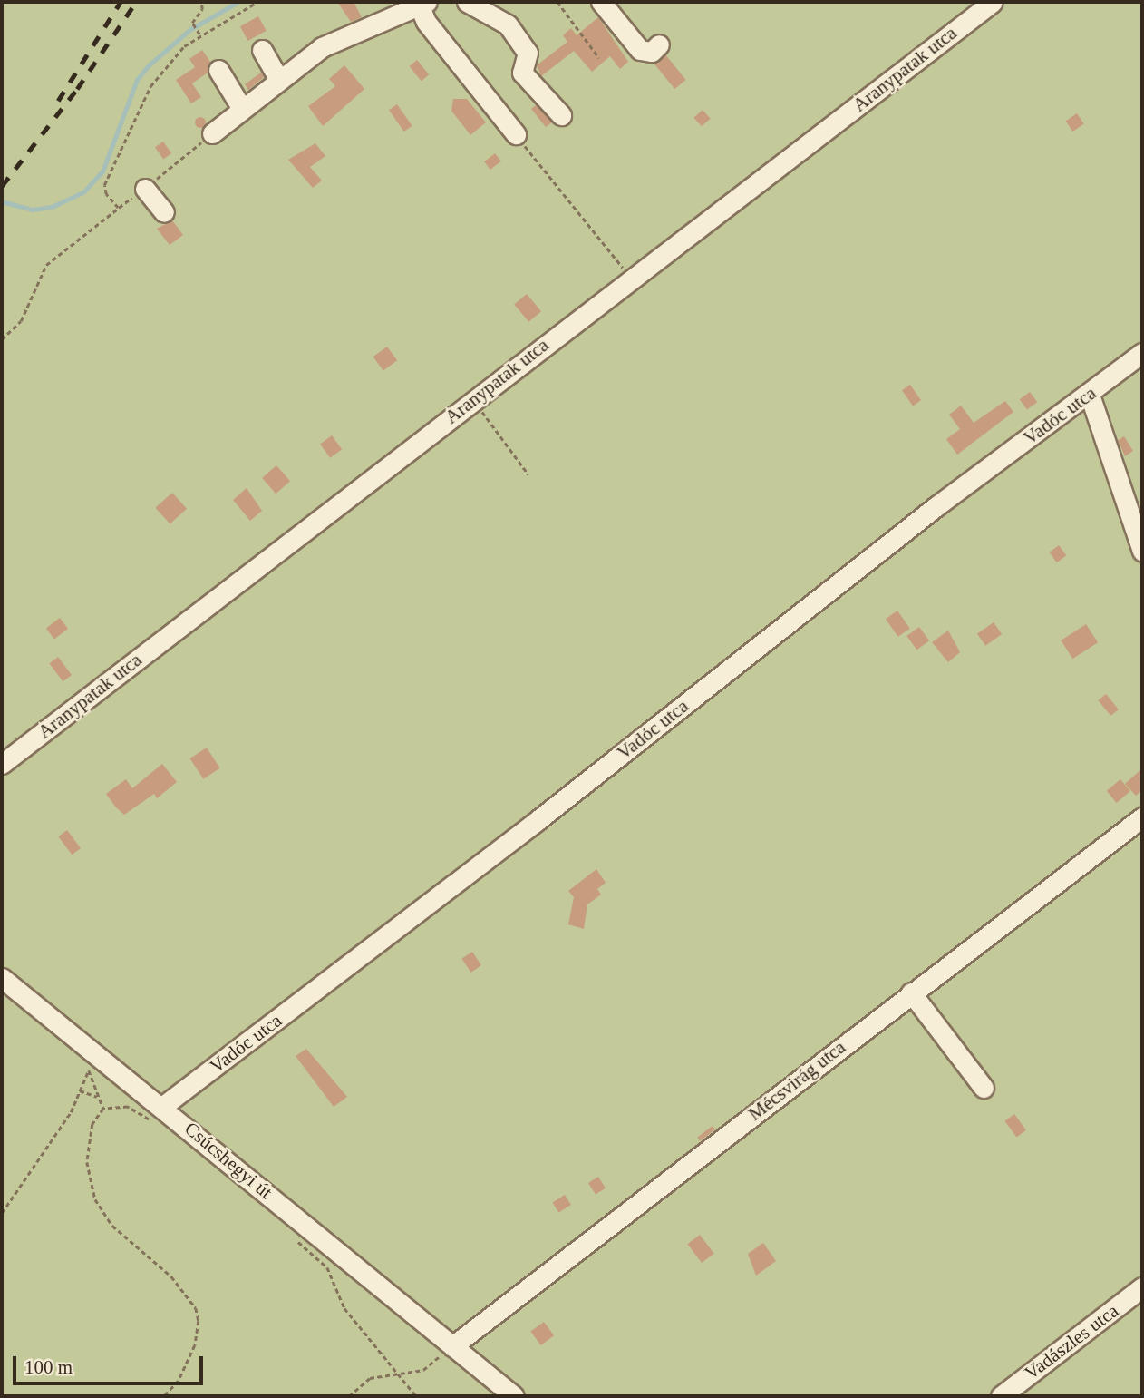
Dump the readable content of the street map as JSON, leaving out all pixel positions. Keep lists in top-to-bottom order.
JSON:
{
  "streets": {
    "street": [
      "Aranypatak utca",
      "Vadóc utca",
      "Mécsvirág utca",
      "Csúcshegyi út",
      "Vadászles utca"
    ]
  },
  "crossings": [
    ["Vadóc utca", "Csúcshegyi út"],
    ["Mécsvirág utca", "Csúcshegyi út"]
  ],
  "scale_bar": "100 m"
}
